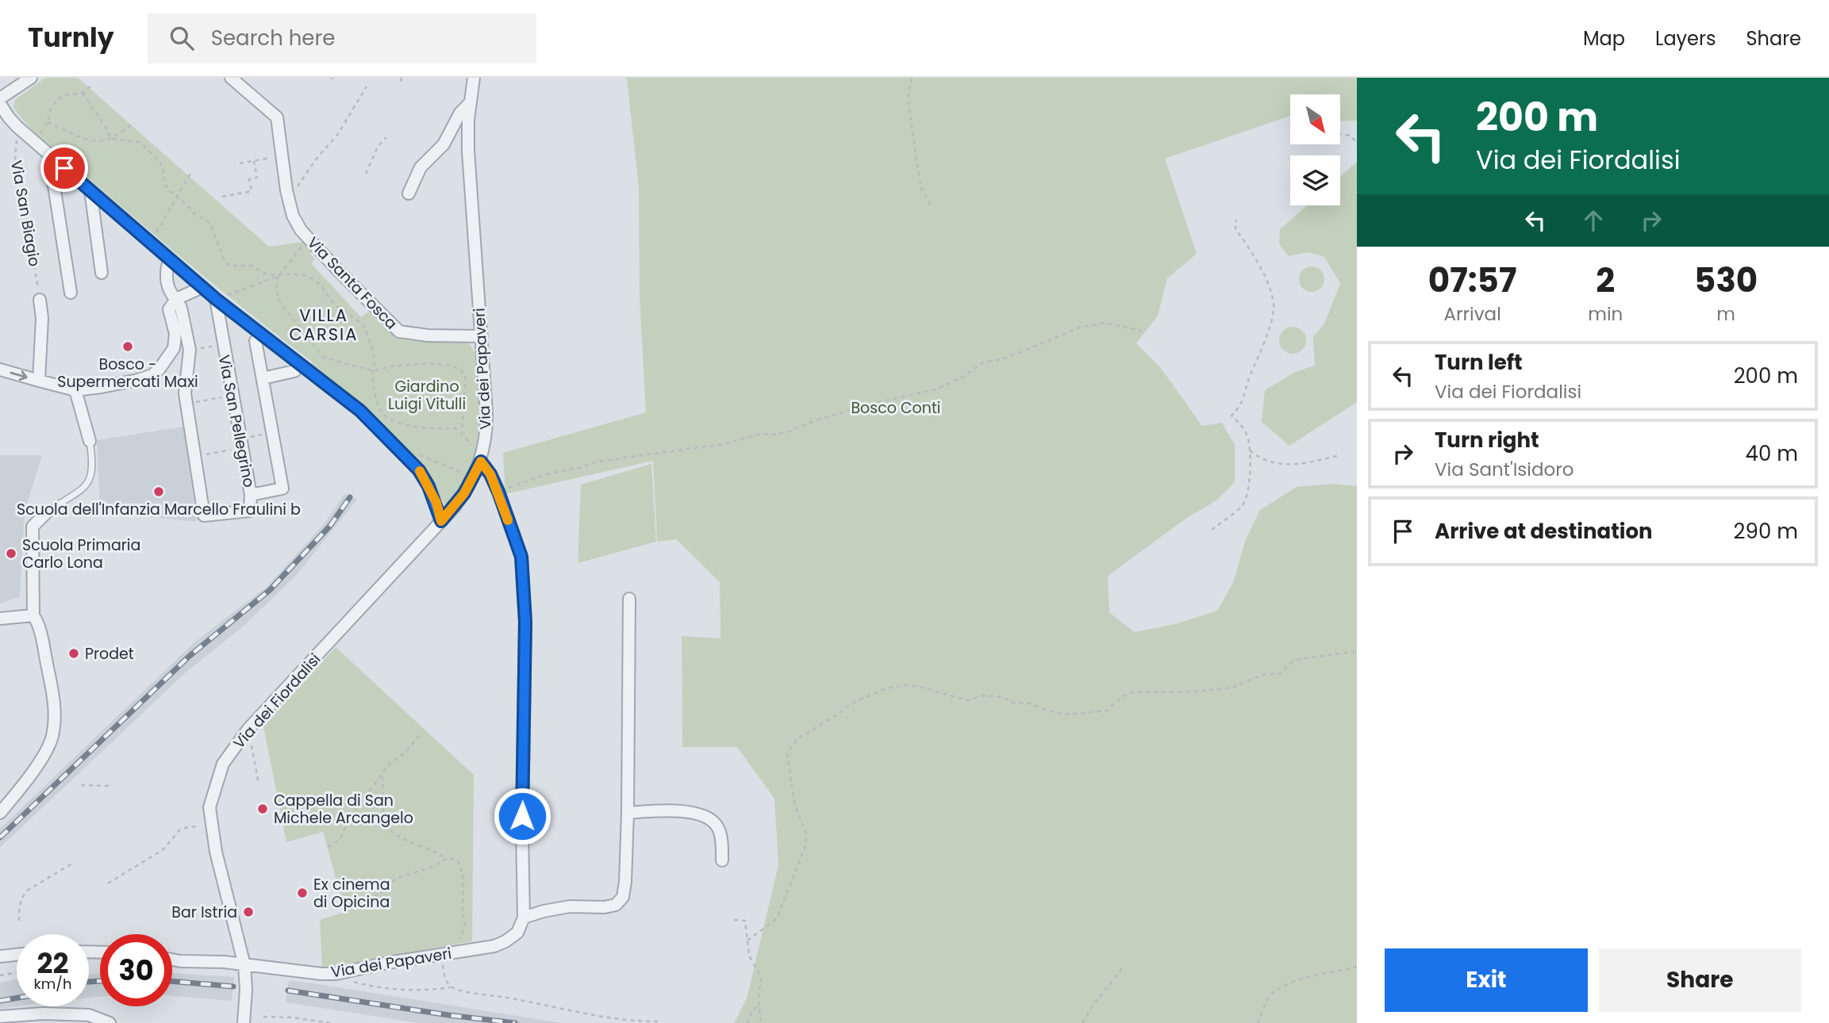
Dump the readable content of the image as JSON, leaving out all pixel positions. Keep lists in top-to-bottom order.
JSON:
{
  "streets": {
    "street": [
      "Via San Biagio",
      "Via Santa Fosca",
      "Via dei Papaveri",
      "Via San Pellegrino",
      "Via dei Fiordalisi"
    ]
  },
  "crossings": [
    ["Via Santa Fosca", "Via dei Papaveri"],
    ["Via dei Papaveri", "Via dei Fiordalisi"]
  ],
  "districts": ["VILLA CARSIA"],
  "parks": ["Giardino Luigi Vitulli", "Bosco Conti"],
  "places": [
    "Bosco - Supermercati Maxi",
    "Scuola dell'Infanzia Marcello Fraulini b",
    "Scuola Primaria Carlo Lona",
    "Prodet",
    "Cappella di San Michele Arcangelo",
    "Ex cinema di Opicina",
    "Bar Istria"
  ],
  "north": "bottom right",
  "page": {
    "header": "Turnly",
    "search": "Search here",
    "nav": ["Map", "Layers", "Share"],
    "turn": ["200 m", "Via dei Fiordalisi"],
    "eta": [
      "07:57",
      "Arrival",
      "2",
      "min",
      "530",
      "m"
    ],
    "list": [
      {
        "name": "Turn left",
        "note": "Via dei Fiordalisi",
        "value": "200 m"
      },
      {
        "name": "Turn right",
        "note": "Via Sant'Isidoro",
        "value": "40 m"
      },
      {
        "name": "Arrive at destination",
        "value": "290 m"
      }
    ],
    "speed": "22 km/h",
    "limit": "30",
    "buttons": ["Exit", "Share"]
  }
}
